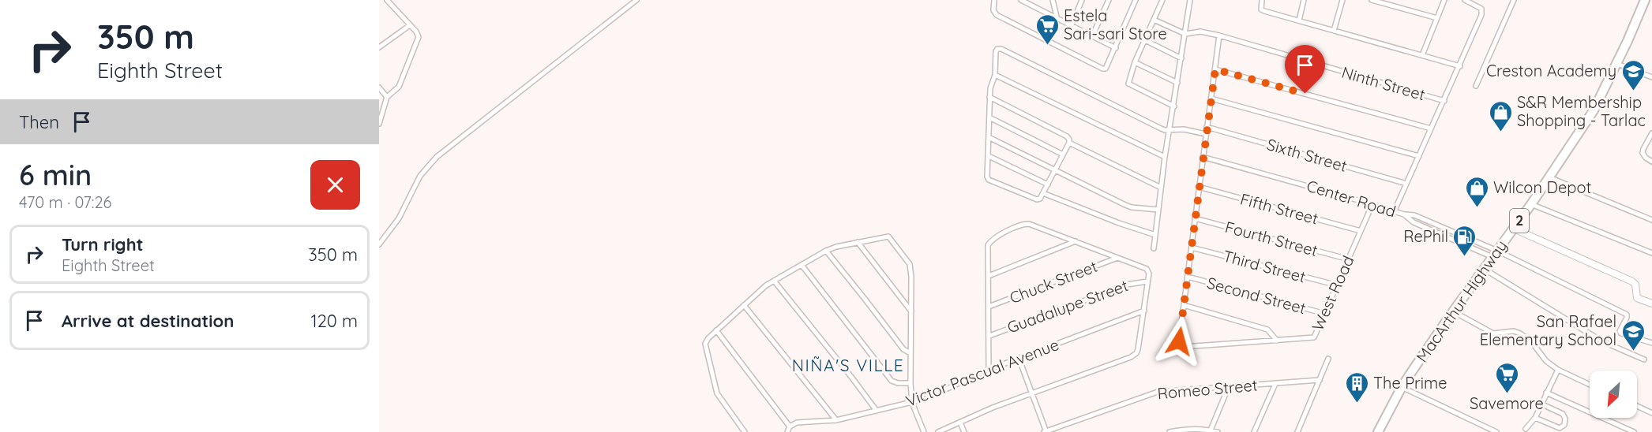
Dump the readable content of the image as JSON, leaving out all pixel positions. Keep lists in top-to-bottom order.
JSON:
{
  "streets": {
    "highway": ["2", "MacArthur Highway"],
    "street": [
      "Ninth Street",
      "Sixth Street",
      "Center Road",
      "Fifth Street",
      "Fourth Street",
      "Third Street",
      "Chuck Street",
      "West Road",
      "Second Street",
      "Guadalupe Street",
      "Victor Pascual Avenue",
      "Romeo Street"
    ]
  },
  "crossings": [
    ["Center Road", "West Road"],
    ["Center Road", "MacArthur Highway"],
    ["Fifth Street", "West Road"],
    ["Fourth Street", "West Road"],
    ["Third Street", "West Road"],
    ["West Road", "Second Street"]
  ],
  "districts": ["NIÑA'S VILLE"],
  "places": {
    "supermarket": ["Estela Sari-sari Store", "Savemore"],
    "school or university": ["Creston Academy", "San Rafael Elementary School"],
    "shop": ["S&R Membership Shopping - Tarlac", "Wilcon Depot"],
    "fuel station": ["RePhil"],
    "building": ["The Prime"]
  },
  "north": "bottom left",
  "page": {
    "turn": ["350 m", "Eighth Street"],
    "then": "Then",
    "heading": ["6 min", "470 m · 07:26"],
    "list": [
      {
        "name": "Turn right",
        "note": "Eighth Street",
        "value": "350 m"
      },
      {
        "name": "Arrive at destination",
        "value": "120 m"
      }
    ]
  }
}
